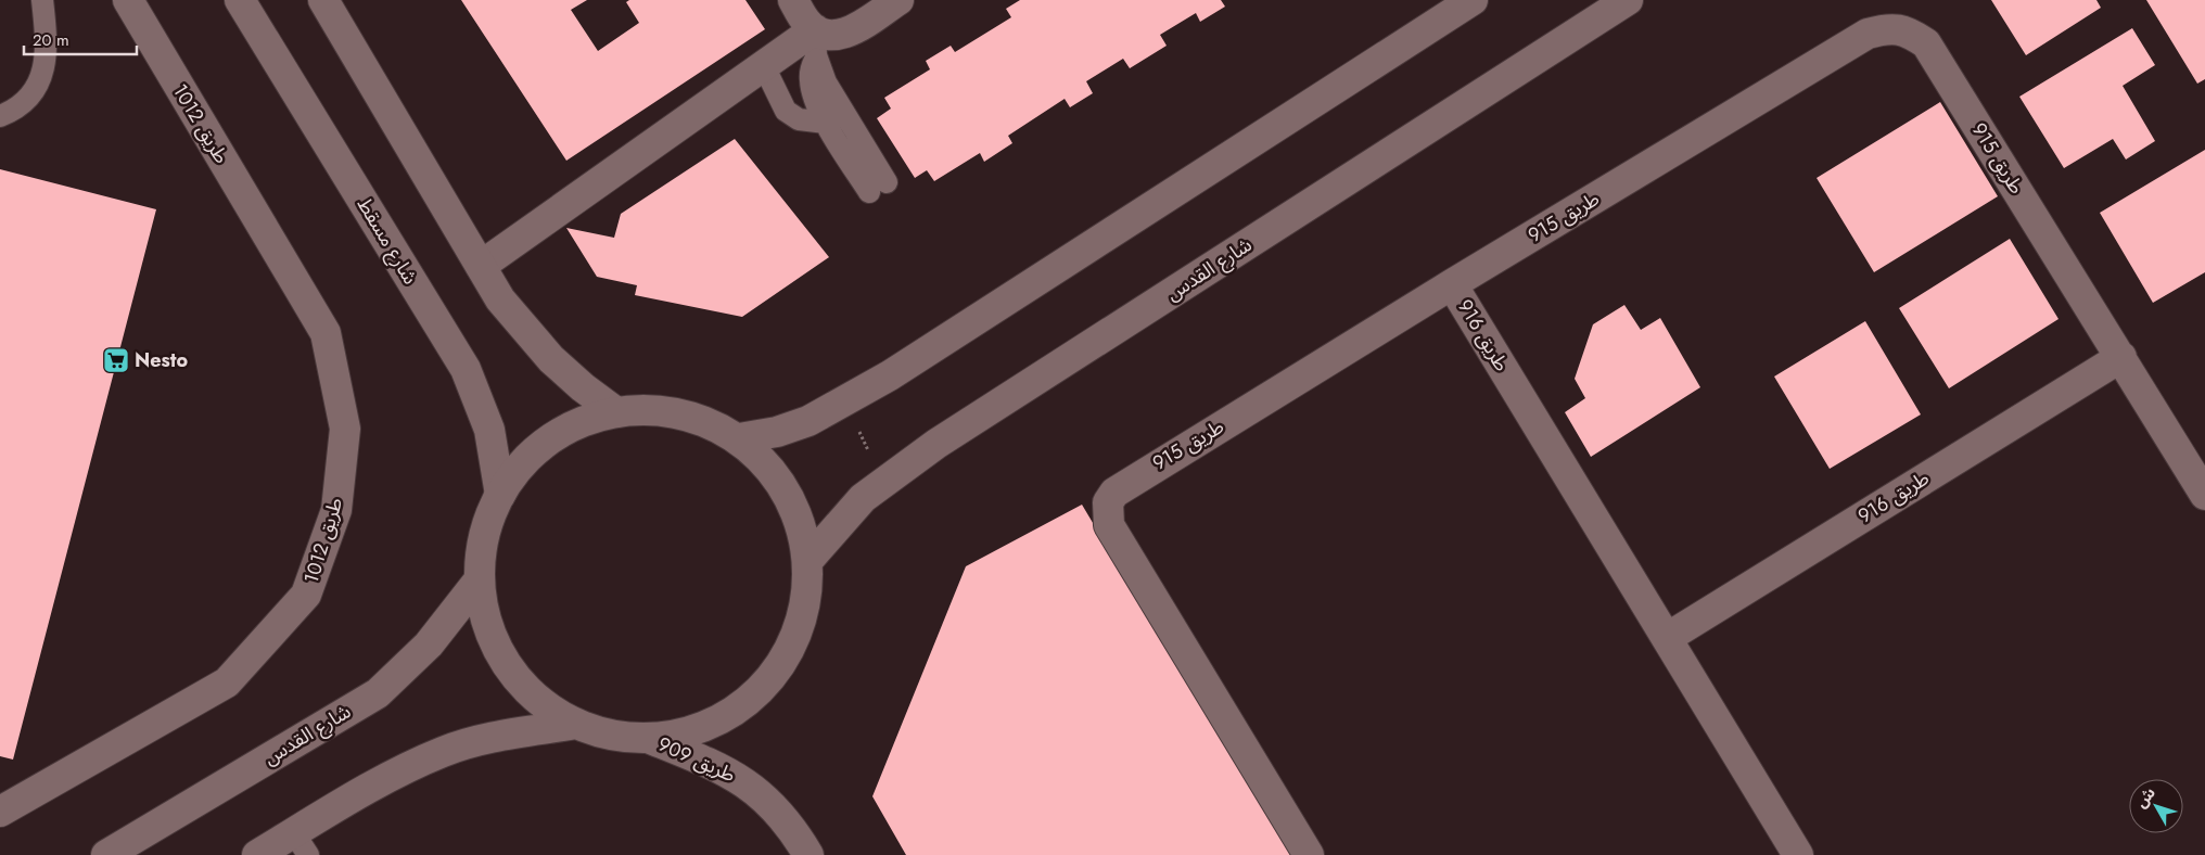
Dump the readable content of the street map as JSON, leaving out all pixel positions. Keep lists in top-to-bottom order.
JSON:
{
  "streets": {
    "street": [
      "طريق 1012",
      "طريق 915",
      "شارع مسقط",
      "شارع القدس",
      "طريق 916",
      "طريق 909"
    ]
  },
  "crossings": [
    ["طريق 915", "طريق 916"]
  ],
  "places": {
    "supermarket": ["Nesto"]
  },
  "scale_bar": "20 m",
  "north": "top left"
}
